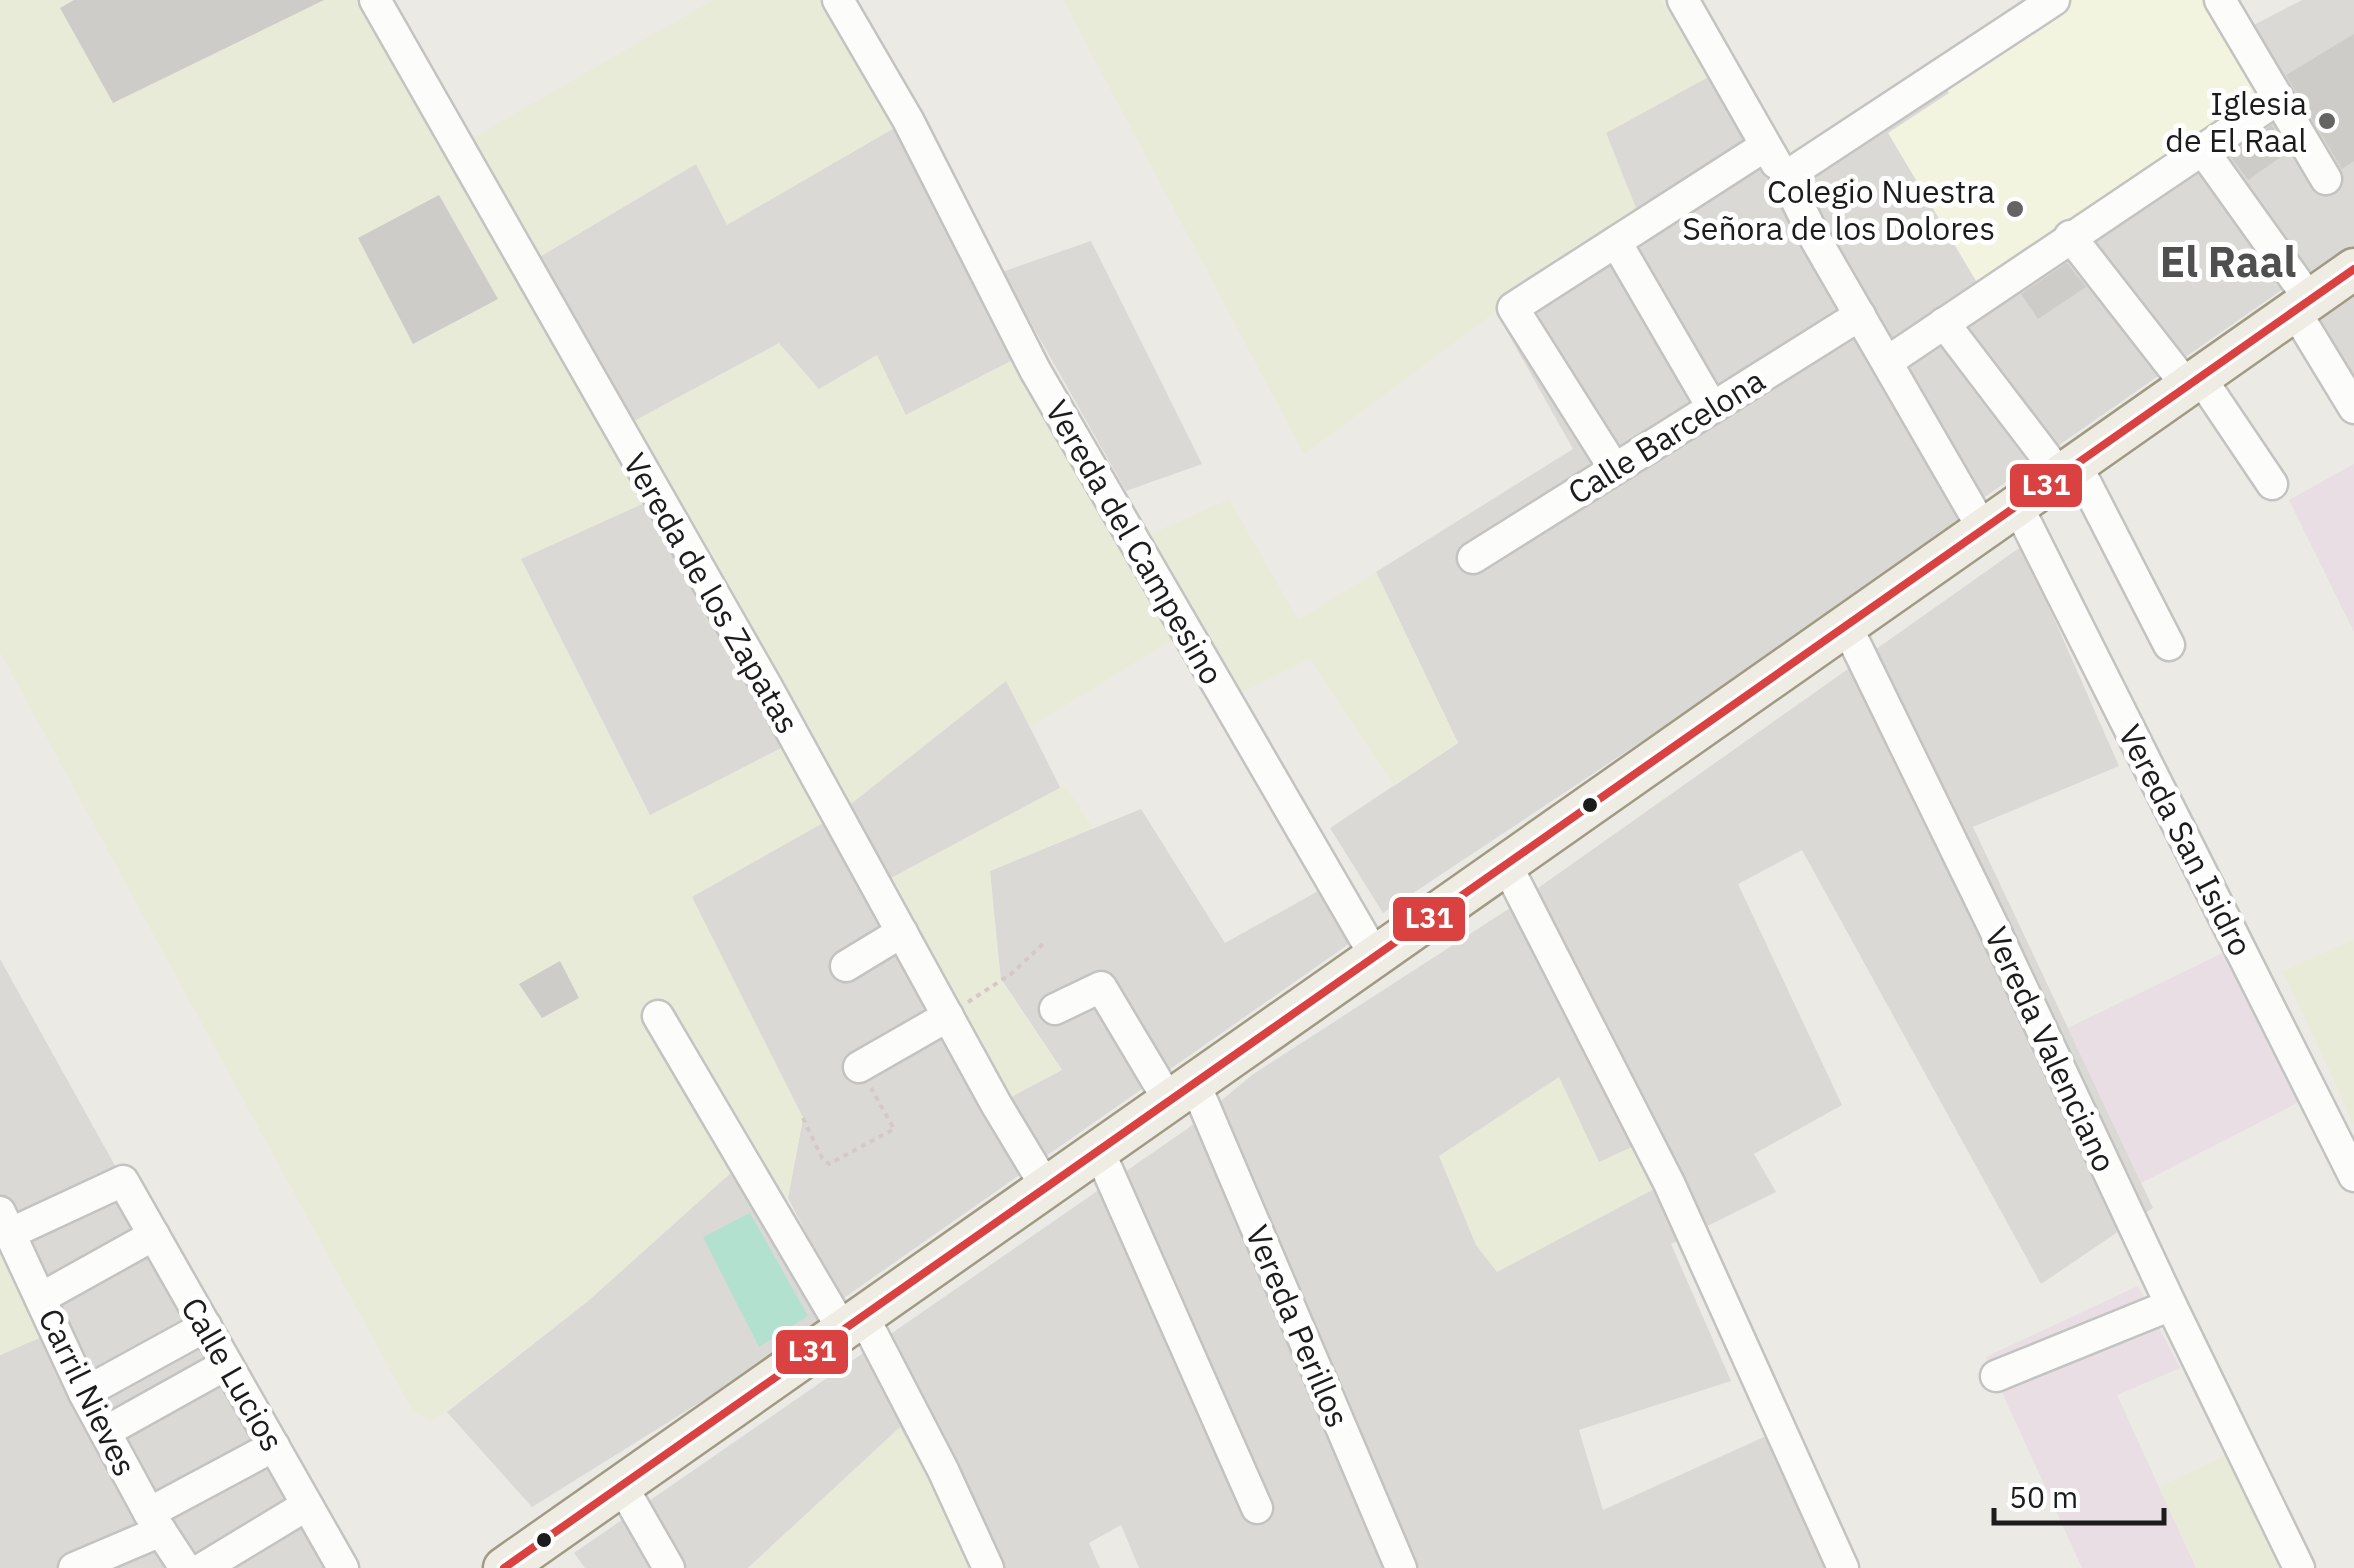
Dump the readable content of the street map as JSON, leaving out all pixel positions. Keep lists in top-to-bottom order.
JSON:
{
  "streets": {
    "street": [
      "Calle Barcelona",
      "Vereda del Campesino",
      "Vereda de los Zapatas",
      "Vereda San Isidro",
      "Vereda Valenciano",
      "Vereda Perillos",
      "Calle Lucios",
      "Carril Nieves"
    ]
  },
  "crossings": [
    ["Calle Lucios", "Carril Nieves"]
  ],
  "districts": ["El Raal"],
  "places": ["Iglesia de El Raal", "Colegio Nuestra Señora de los Dolores"],
  "lines": ["transit line L31"],
  "scale_bar": "50 m"
}
